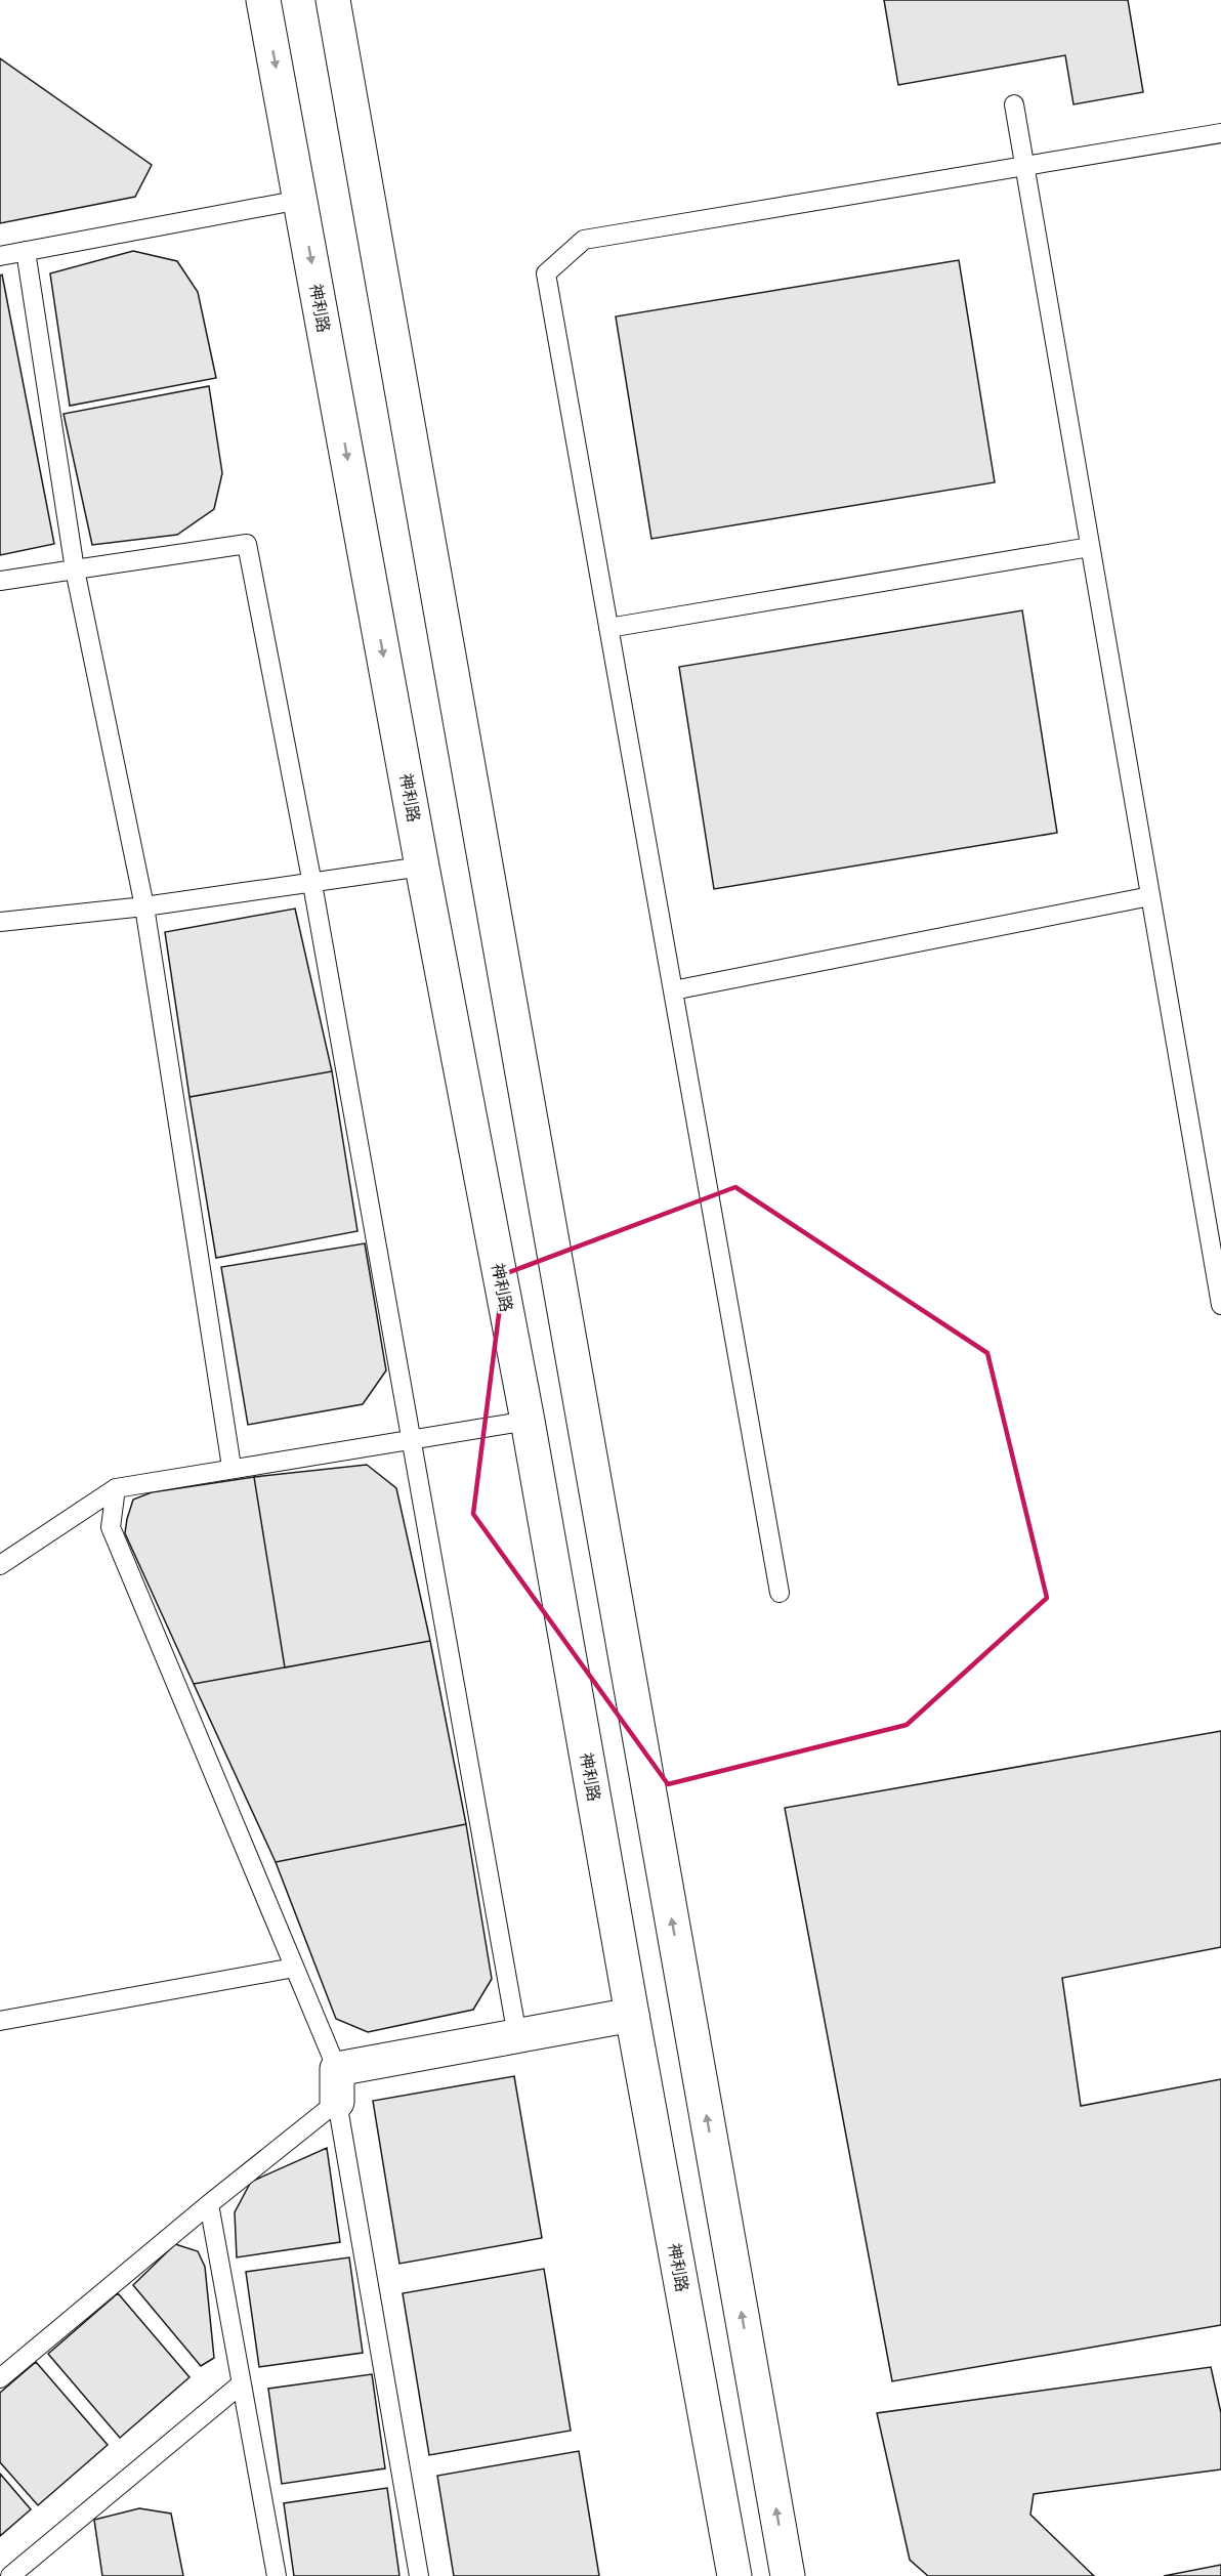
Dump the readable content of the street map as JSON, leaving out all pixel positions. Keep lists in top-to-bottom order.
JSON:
{
  "streets": {
    "main road": ["神利路"]
  }
}
